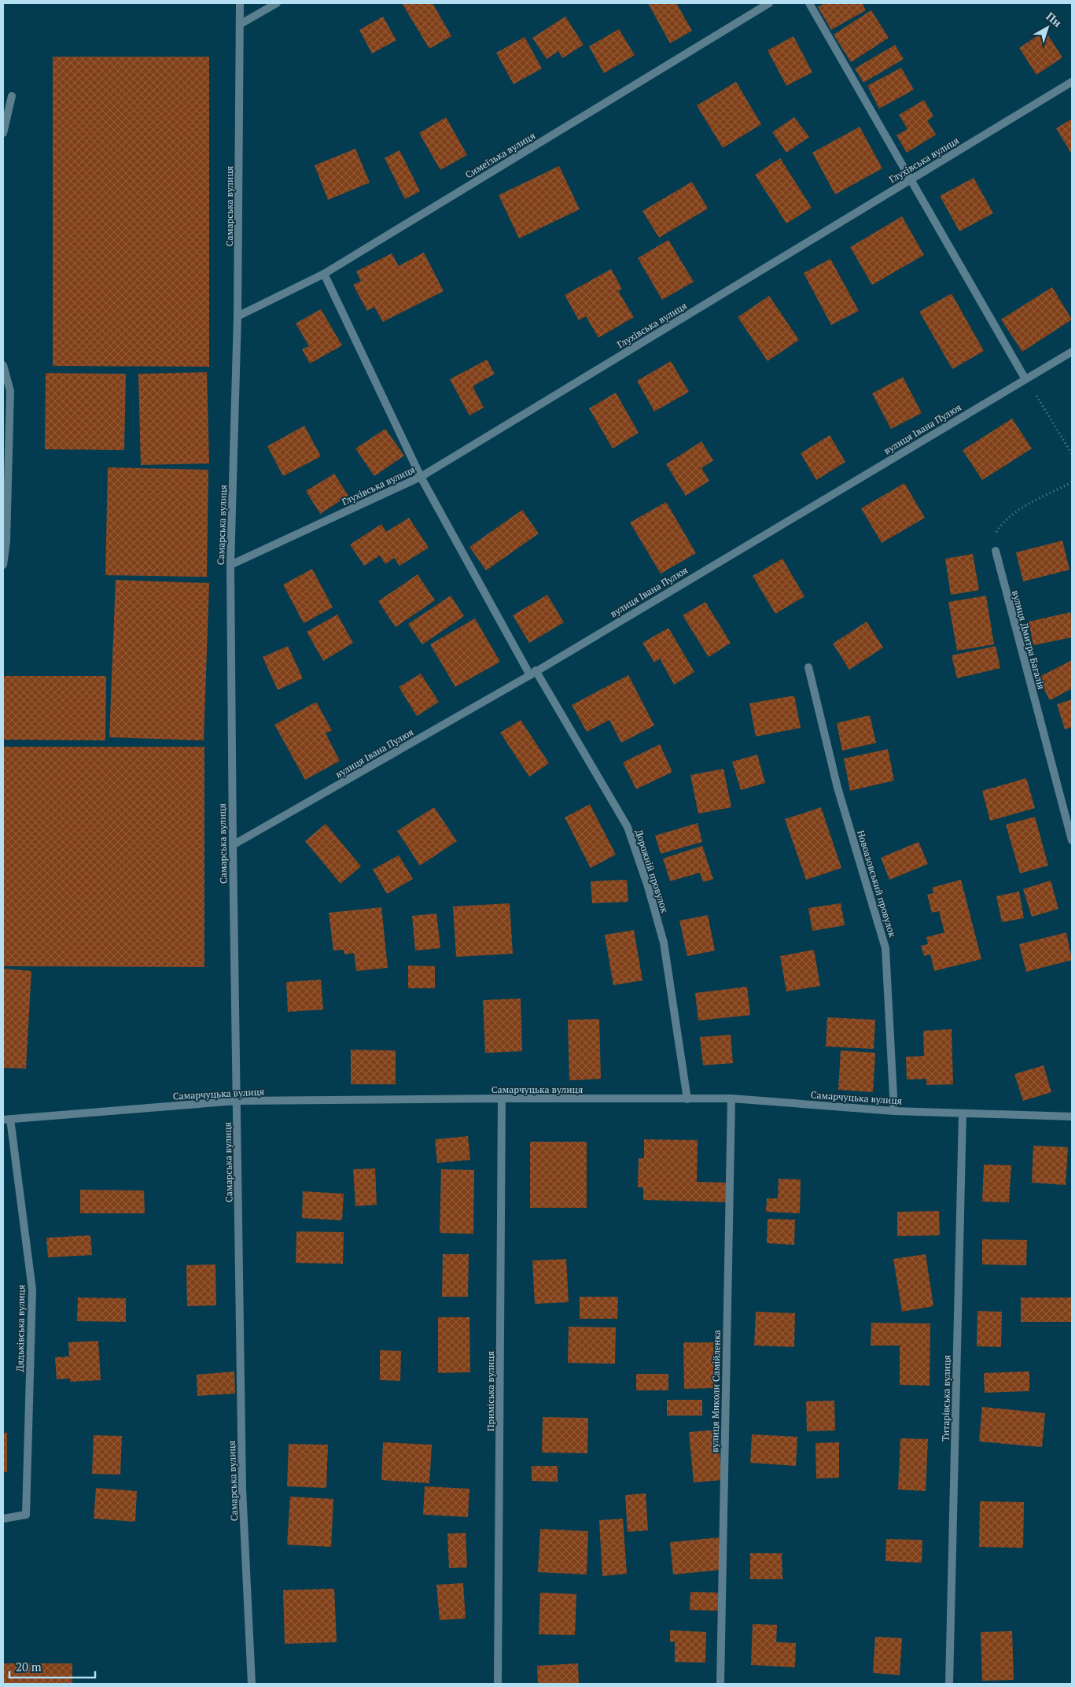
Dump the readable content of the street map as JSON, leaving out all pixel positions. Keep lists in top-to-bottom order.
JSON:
{
  "streets": {
    "street": [
      "Симеїзька вулиця",
      "Глухівська вулиця",
      "Самарська вулиця",
      "вулиця Івана Пулюя",
      "вулиця Дмитра Багалія",
      "Дорожній провулок",
      "Новоазовський провулок",
      "Самарчуцька вулиця",
      "Дядьківська вулиця",
      "Приміська вулиця",
      "вулиця Миколи Самійленка",
      "Титарівська вулиця"
    ]
  },
  "crossings": [
    ["Симеїзька вулиця", "Самарська вулиця"],
    ["Симеїзька вулиця", "Дорожній провулок"],
    ["Глухівська вулиця", "Самарська вулиця"],
    ["Глухівська вулиця", "Дорожній провулок"],
    ["Самарська вулиця", "вулиця Івана Пулюя"],
    ["Самарська вулиця", "Самарчуцька вулиця"],
    ["вулиця Івана Пулюя", "Дорожній провулок"],
    ["Дорожній провулок", "Самарчуцька вулиця"],
    ["Новоазовський провулок", "Самарчуцька вулиця"],
    ["Самарчуцька вулиця", "Дядьківська вулиця"],
    ["Самарчуцька вулиця", "Приміська вулиця"],
    ["Самарчуцька вулиця", "вулиця Миколи Самійленка"],
    ["Самарчуцька вулиця", "Титарівська вулиця"]
  ],
  "scale_bar": "20 m",
  "north": "top right"
}
